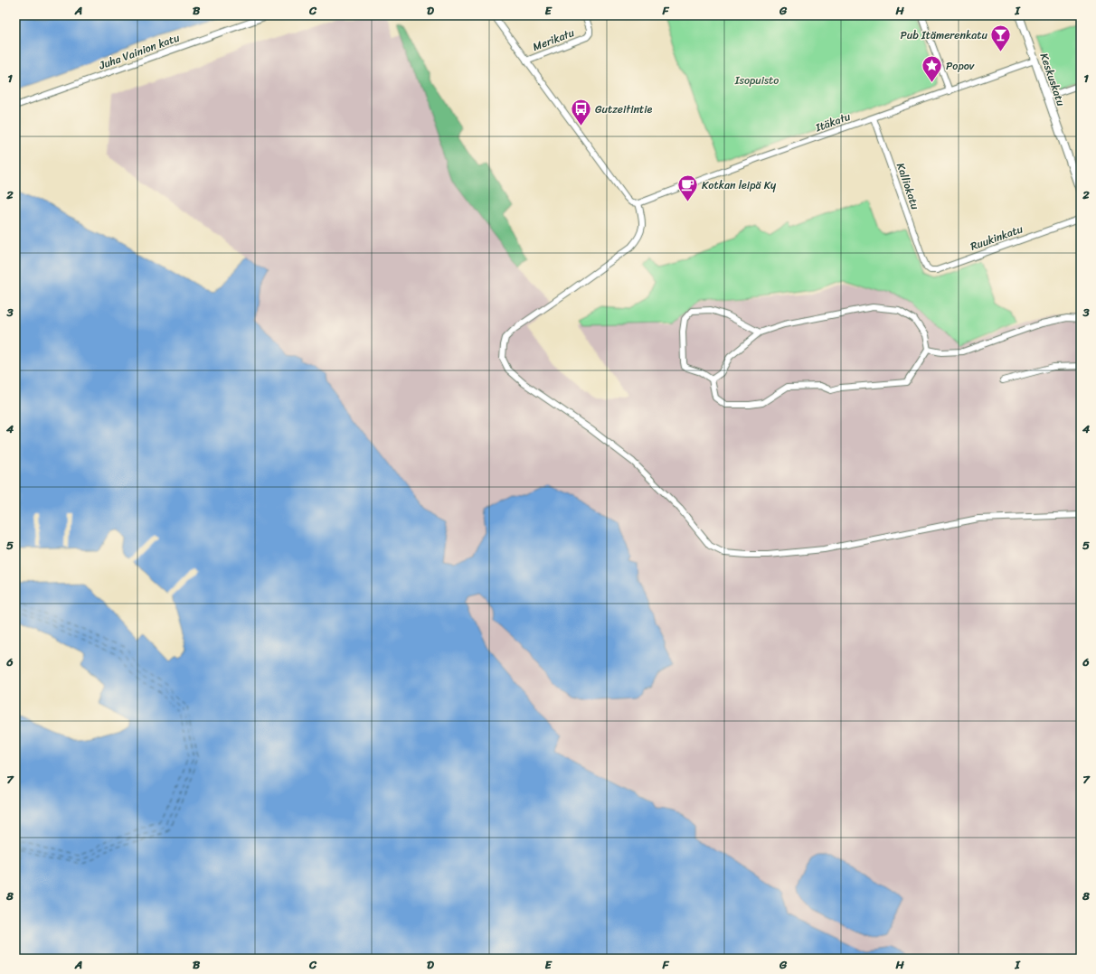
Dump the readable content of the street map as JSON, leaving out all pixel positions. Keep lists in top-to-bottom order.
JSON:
{
  "streets": {
    "main road": ["Keskuskatu"],
    "street": [
      "Merikatu",
      "Juha Vainion katu",
      "Itäkatu",
      "Kalliokatu",
      "Ruukinkatu"
    ]
  },
  "crossings": [
    ["Keskuskatu", "Itäkatu"],
    ["Itäkatu", "Kalliokatu"],
    ["Kalliokatu", "Ruukinkatu"]
  ],
  "parks": ["Isopuisto"],
  "places": {
    "bar": ["Pub Itämerenkatu"],
    "place": ["Popov"],
    "bus stop": ["Gutzeitintie"],
    "cafe": ["Kotkan leipä Ky"]
  },
  "grid": {
    "columns": [
      "A",
      "B",
      "C",
      "D",
      "E",
      "F",
      "G",
      "H",
      "I"
    ],
    "rows": [
      "1",
      "2",
      "3",
      "4",
      "5",
      "6",
      "7",
      "8"
    ]
  }
}
